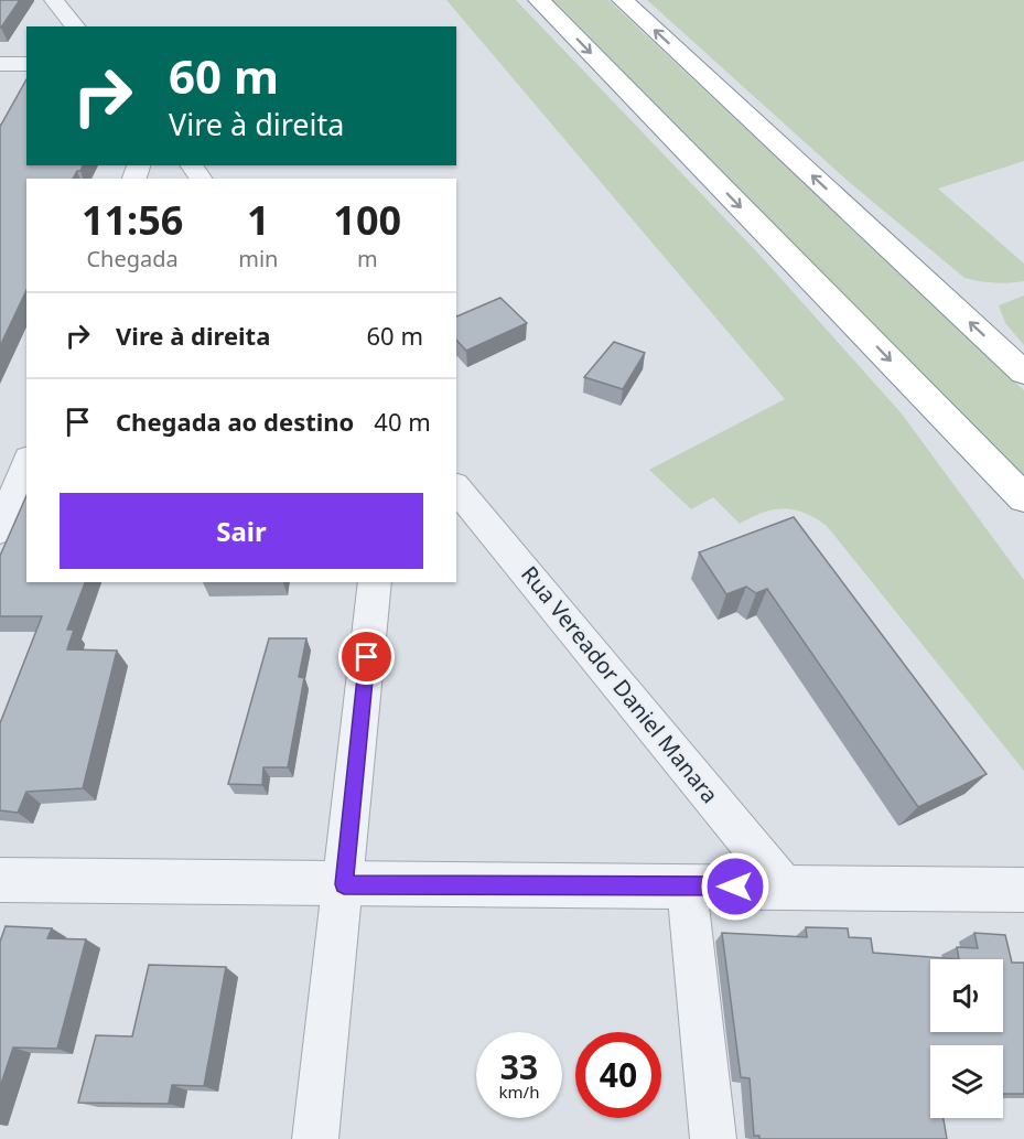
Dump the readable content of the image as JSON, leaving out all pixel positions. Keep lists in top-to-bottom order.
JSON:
{
  "streets": {
    "street": ["Rua Vereador Daniel Manara"]
  },
  "page": {
    "turn": ["60 m", "Vire à direita"],
    "eta": [
      "11:56",
      "Chegada",
      "1",
      "min",
      "100",
      "m"
    ],
    "list": [
      {
        "name": "Vire à direita",
        "value": "60 m"
      },
      {
        "name": "Chegada ao destino",
        "value": "40 m"
      }
    ],
    "buttons": "Sair",
    "speed": "33 km/h",
    "limit": "40"
  }
}
